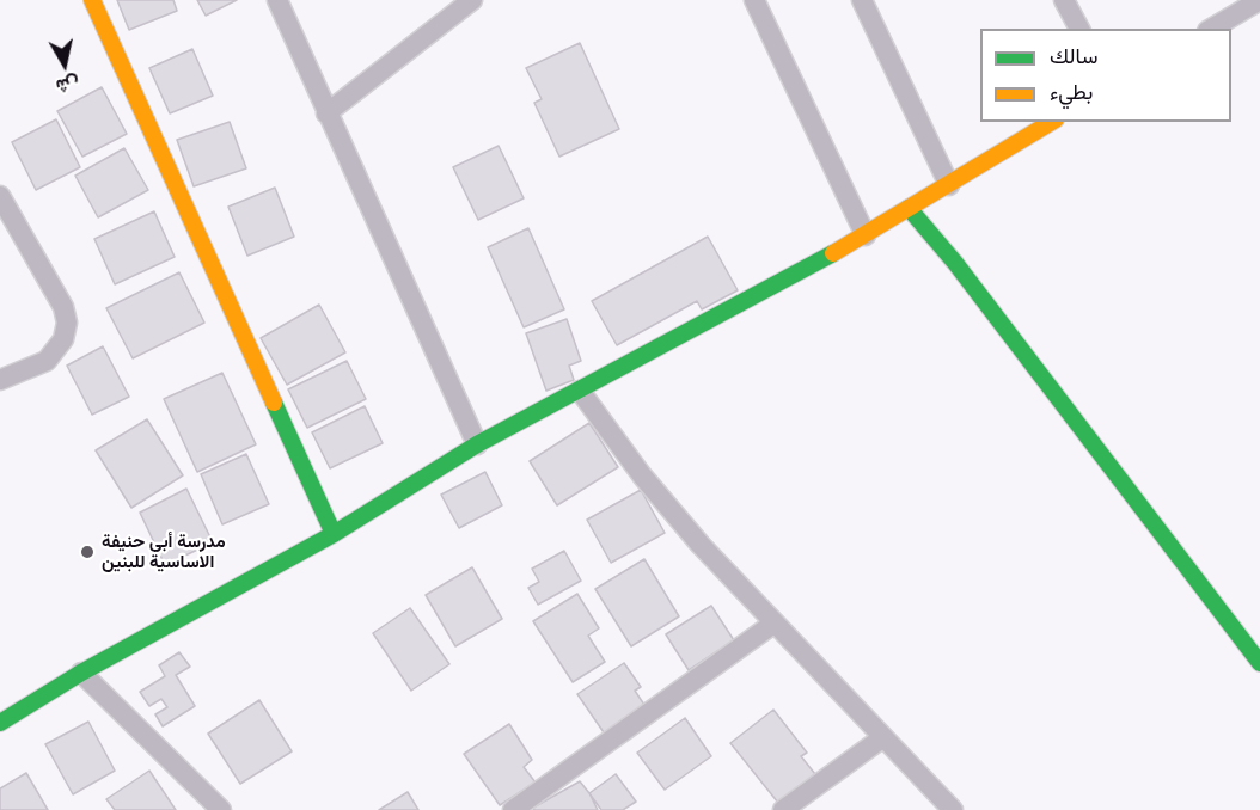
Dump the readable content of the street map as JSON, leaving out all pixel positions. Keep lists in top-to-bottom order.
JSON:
{
  "places": ["مدرسة أبي حنيفة الاساسية للبنين"],
  "legend": ["سالك", "بطيء"],
  "north": "bottom"
}
